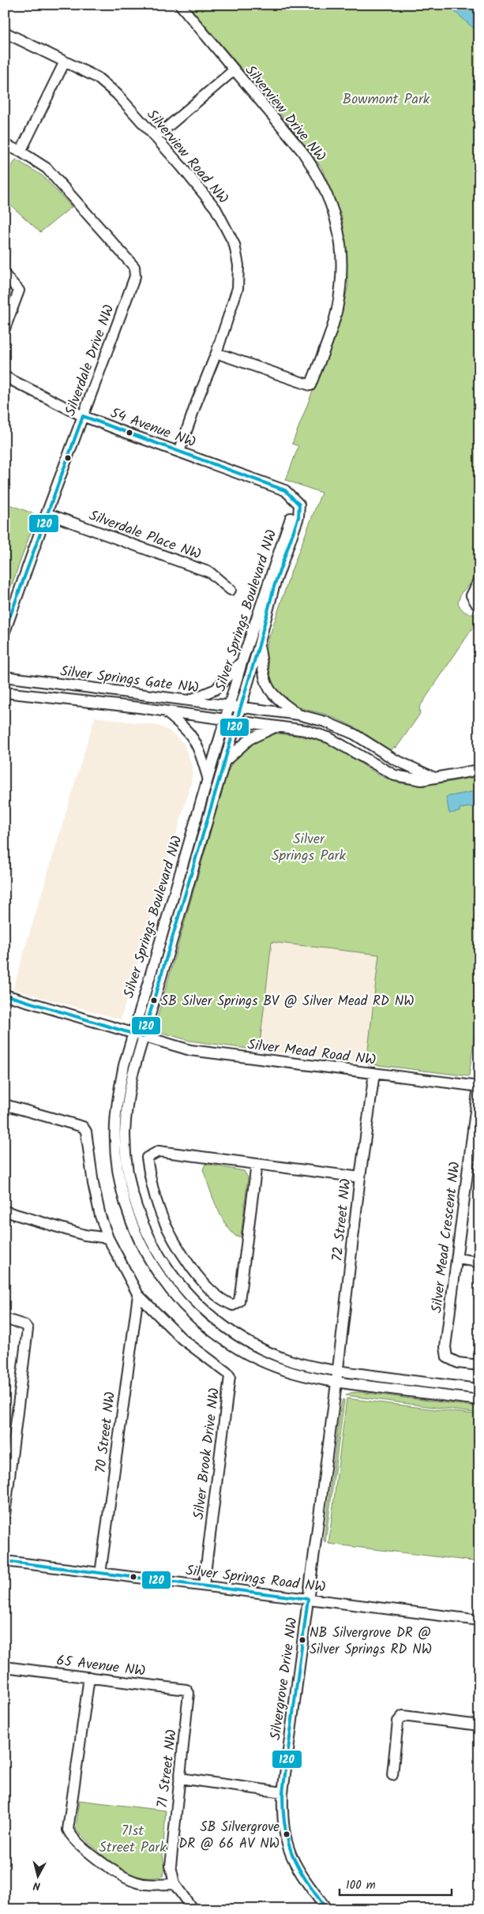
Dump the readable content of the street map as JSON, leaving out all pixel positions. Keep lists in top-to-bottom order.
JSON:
{
  "streets": {
    "street": [
      "Silverview Drive NW",
      "Silverview Road NW",
      "Silverdale Drive NW",
      "54 Avenue NW",
      "Silverdale Place NW",
      "Silver Springs Boulevard NW",
      "Silver Springs Gate NW",
      "Silver Mead Road NW",
      "72 Street NW",
      "Silver Mead Crescent NW",
      "70 Street NW",
      "Silver Brook Drive NW",
      "Silver Springs Road NW",
      "65 Avenue NW",
      "Silvergrove Drive NW",
      "71 Street NW"
    ]
  },
  "crossings": [
    ["Silverview Drive NW", "Silverview Road NW"],
    ["Silverview Road NW", "54 Avenue NW"],
    ["Silverdale Drive NW", "54 Avenue NW"],
    ["Silverdale Drive NW", "Silverdale Place NW"],
    ["54 Avenue NW", "Silver Springs Boulevard NW"],
    ["Silver Springs Boulevard NW", "Silver Springs Gate NW"],
    ["Silver Springs Boulevard NW", "Silver Mead Road NW"],
    ["Silver Springs Boulevard NW", "72 Street NW"],
    ["Silver Springs Boulevard NW", "Silvergrove Drive NW"],
    ["Silver Mead Road NW", "72 Street NW"],
    ["Silver Mead Road NW", "Silver Mead Crescent NW"],
    ["72 Street NW", "Silvergrove Drive NW"],
    ["70 Street NW", "Silver Brook Drive NW"],
    ["70 Street NW", "Silver Springs Road NW"],
    ["Silver Brook Drive NW", "Silver Springs Road NW"],
    ["Silver Springs Road NW", "Silvergrove Drive NW"],
    ["65 Avenue NW", "71 Street NW"]
  ],
  "parks": ["Bowmont Park", "Silver Springs Park", "71st Street Park"],
  "places": ["SB Silver Springs BV @ Silver Mead RD NW", "NB Silvergrove DR @ Silver Springs RD NW", "SB Silvergrove DR @ 66 AV NW"],
  "lines": ["transit line 120"],
  "scale_bar": "100 m",
  "north": "bottom"
}
